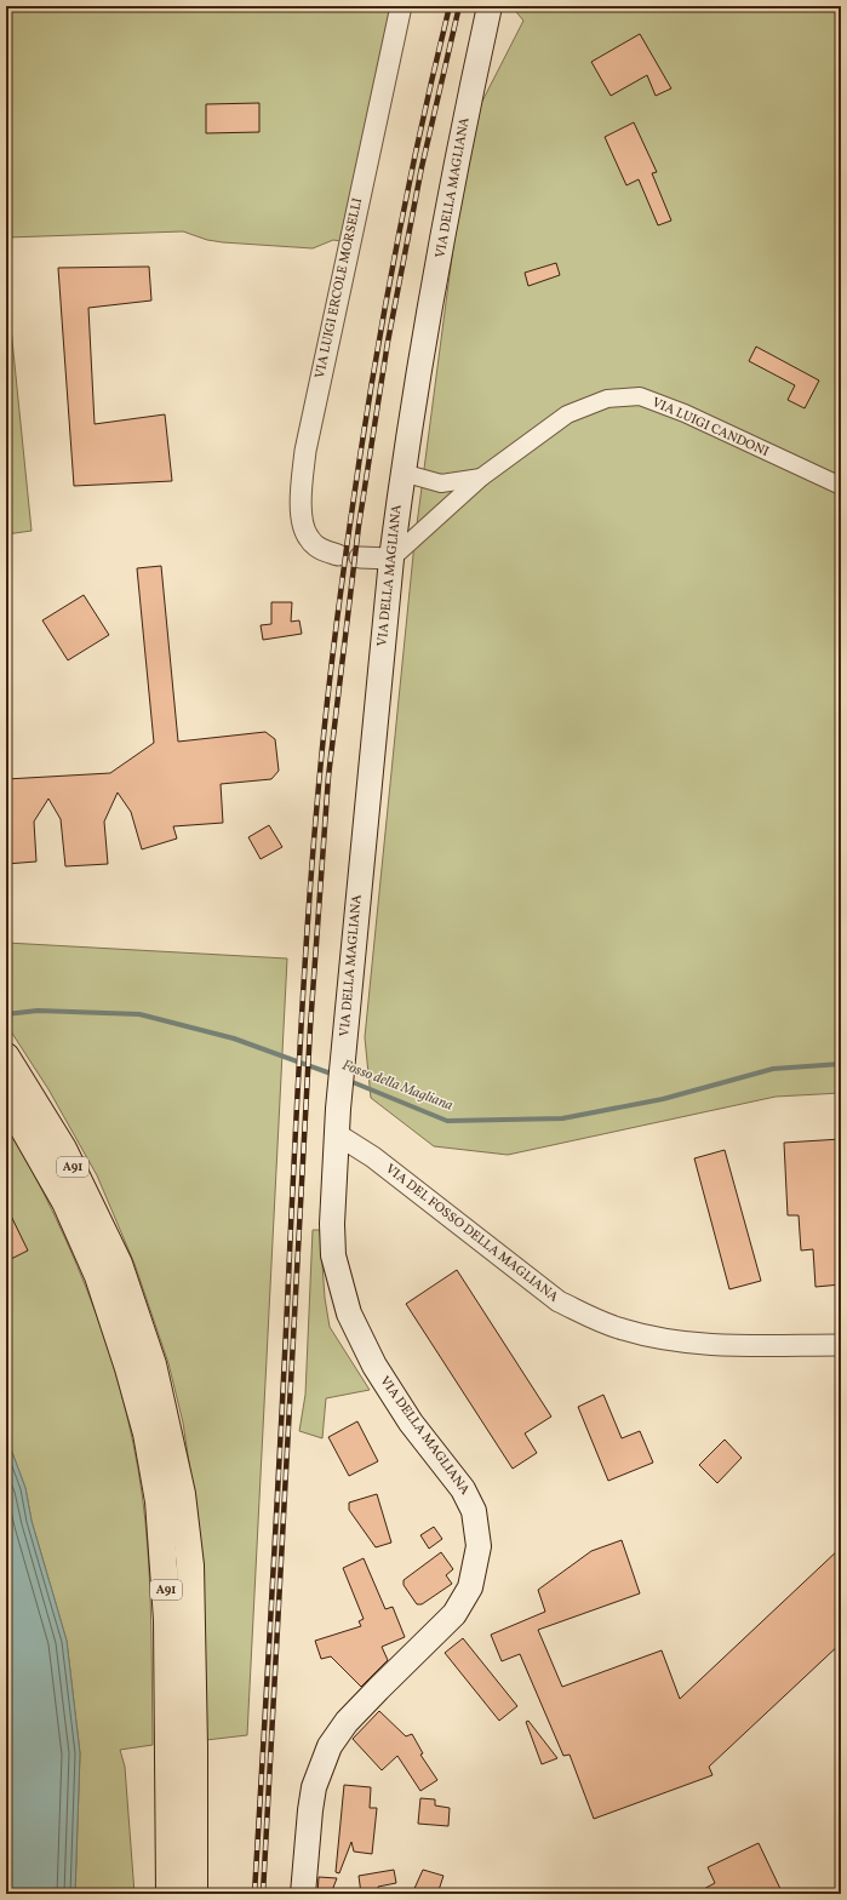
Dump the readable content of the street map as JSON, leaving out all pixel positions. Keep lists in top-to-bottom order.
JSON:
{
  "streets": {
    "highway": ["A91"],
    "main road": ["VIA DELLA MAGLIANA"],
    "street": ["VIA LUIGI ERCOLE MORSELLI", "VIA LUIGI CANDONI", "VIA DEL FOSSO DELLA MAGLIANA"]
  },
  "crossings": [
    ["VIA DELLA MAGLIANA", "VIA LUIGI CANDONI"],
    ["VIA DELLA MAGLIANA", "VIA DEL FOSSO DELLA MAGLIANA"]
  ],
  "water": ["Fosso della Magliana"]
}
